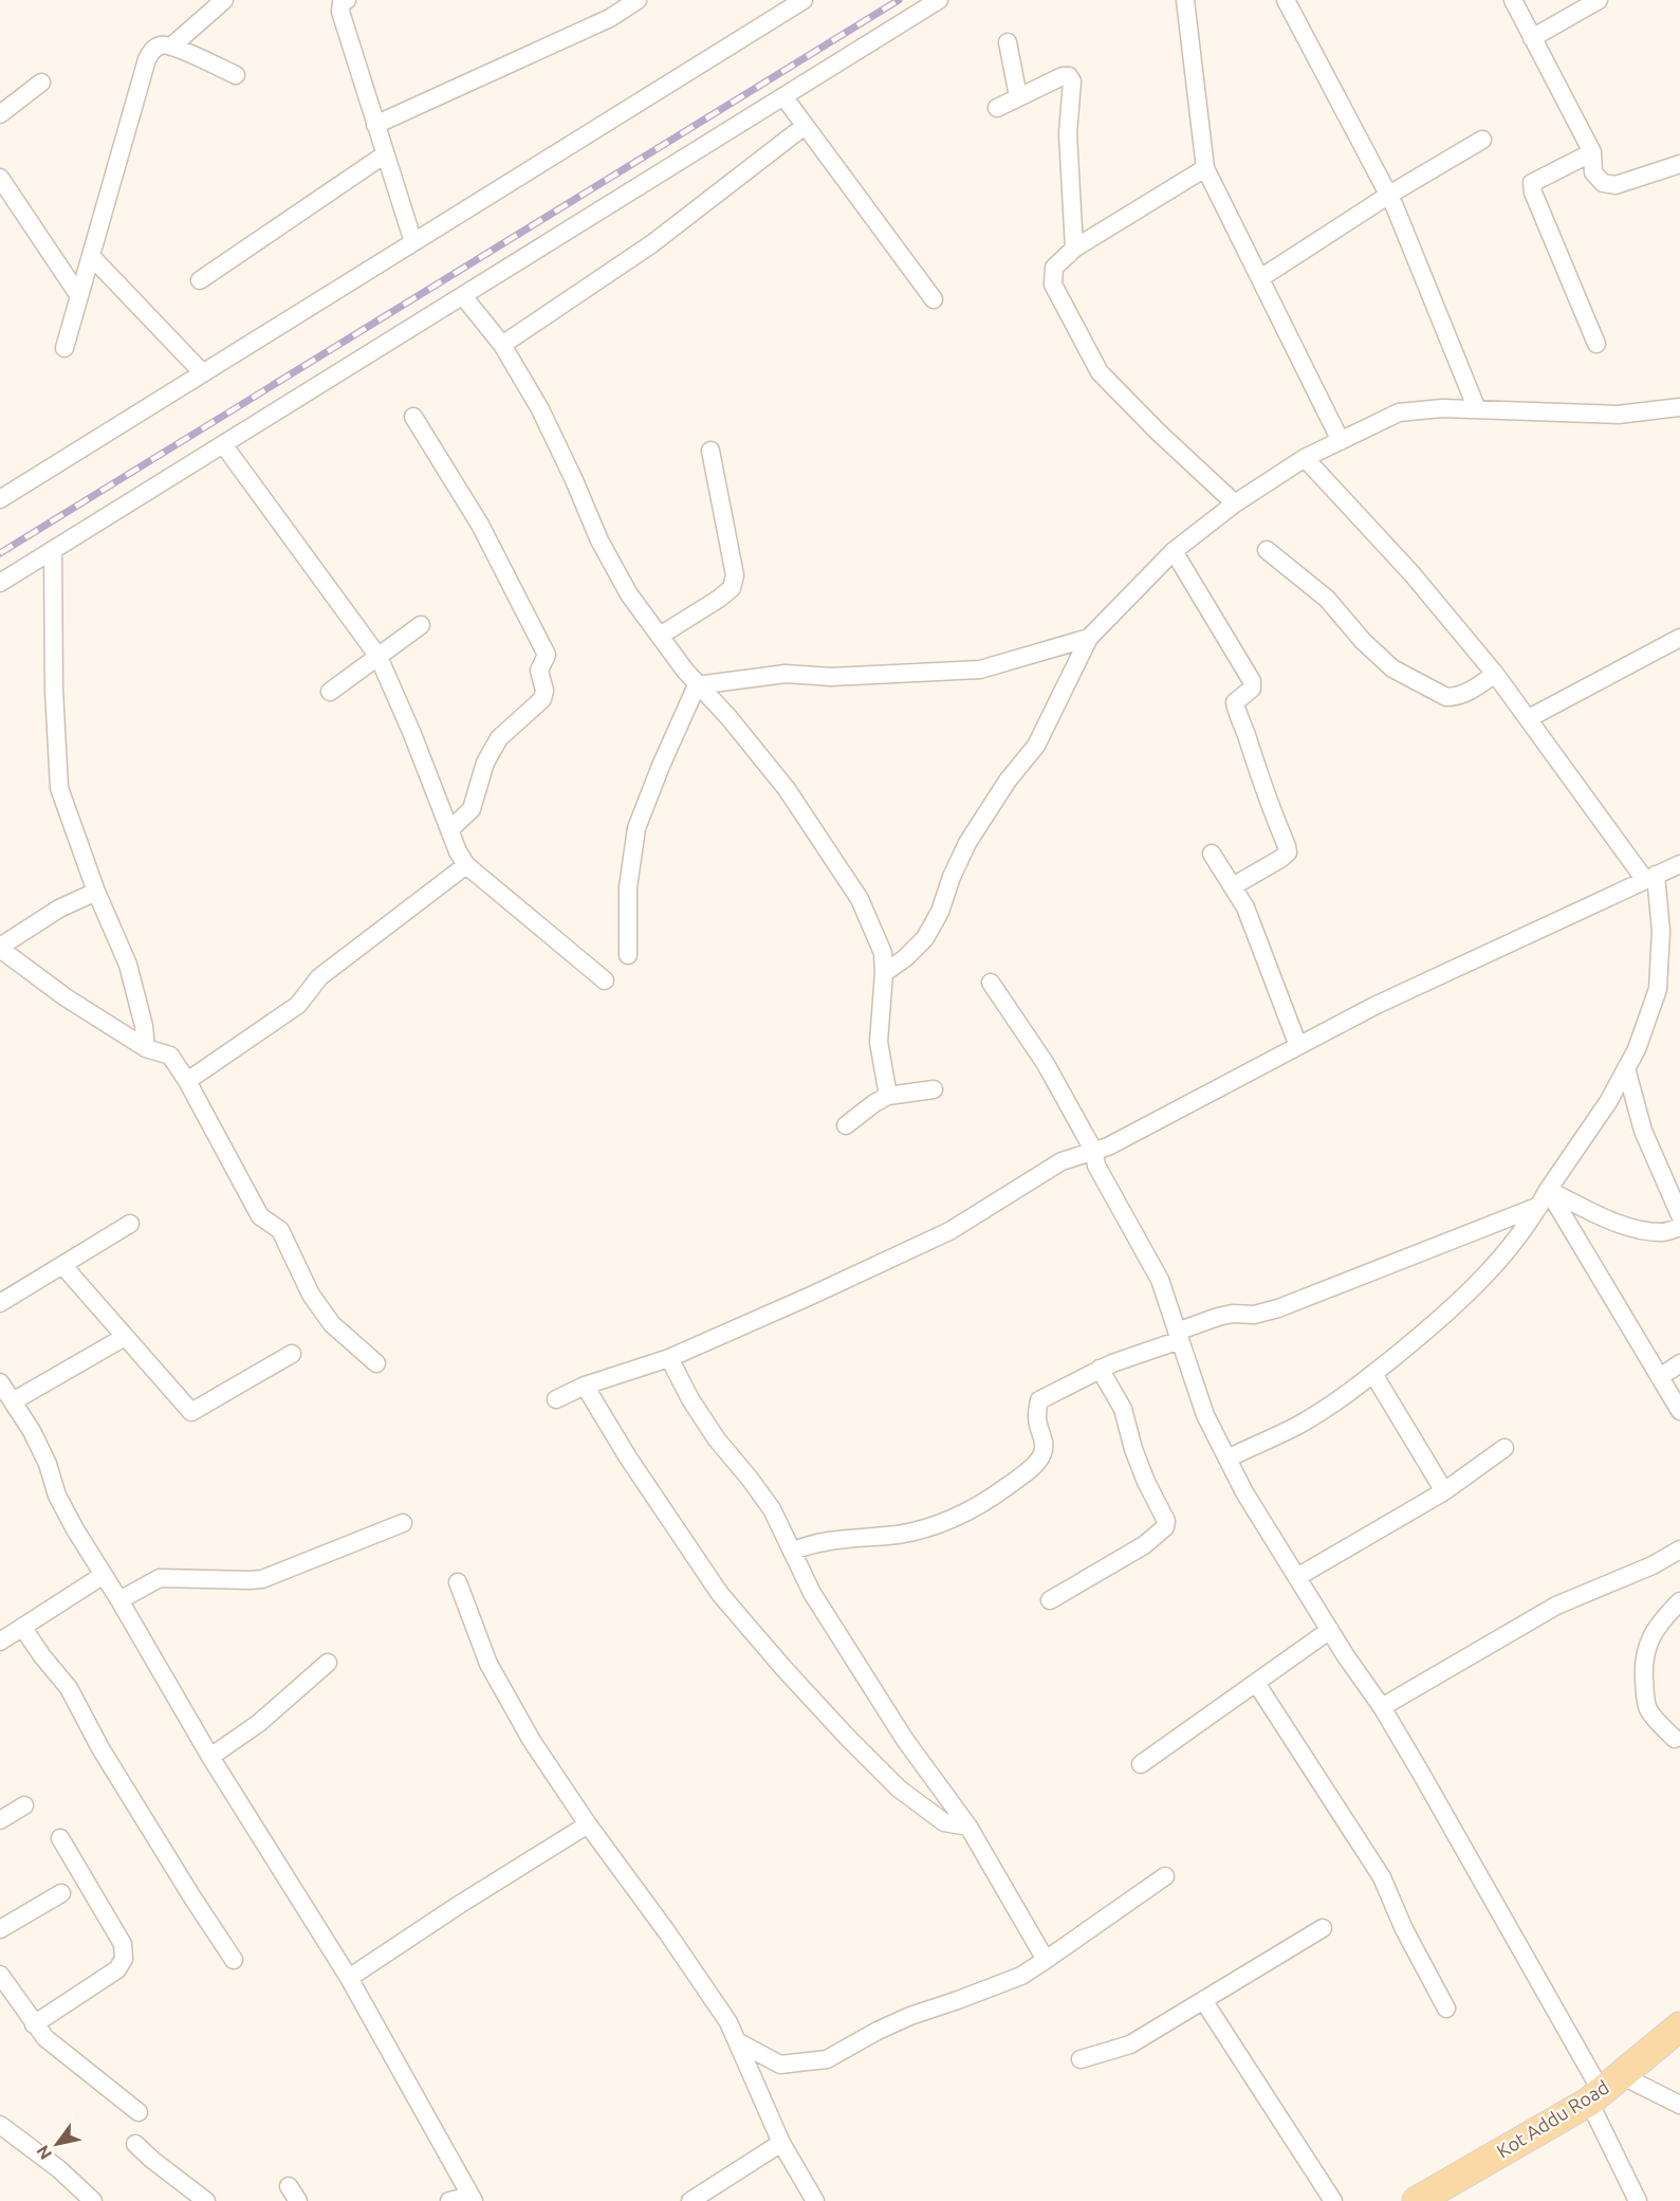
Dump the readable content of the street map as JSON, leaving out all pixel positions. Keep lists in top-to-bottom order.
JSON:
{
  "streets": {
    "main road": ["Kot Addu Road"]
  },
  "north": "bottom left"
}
